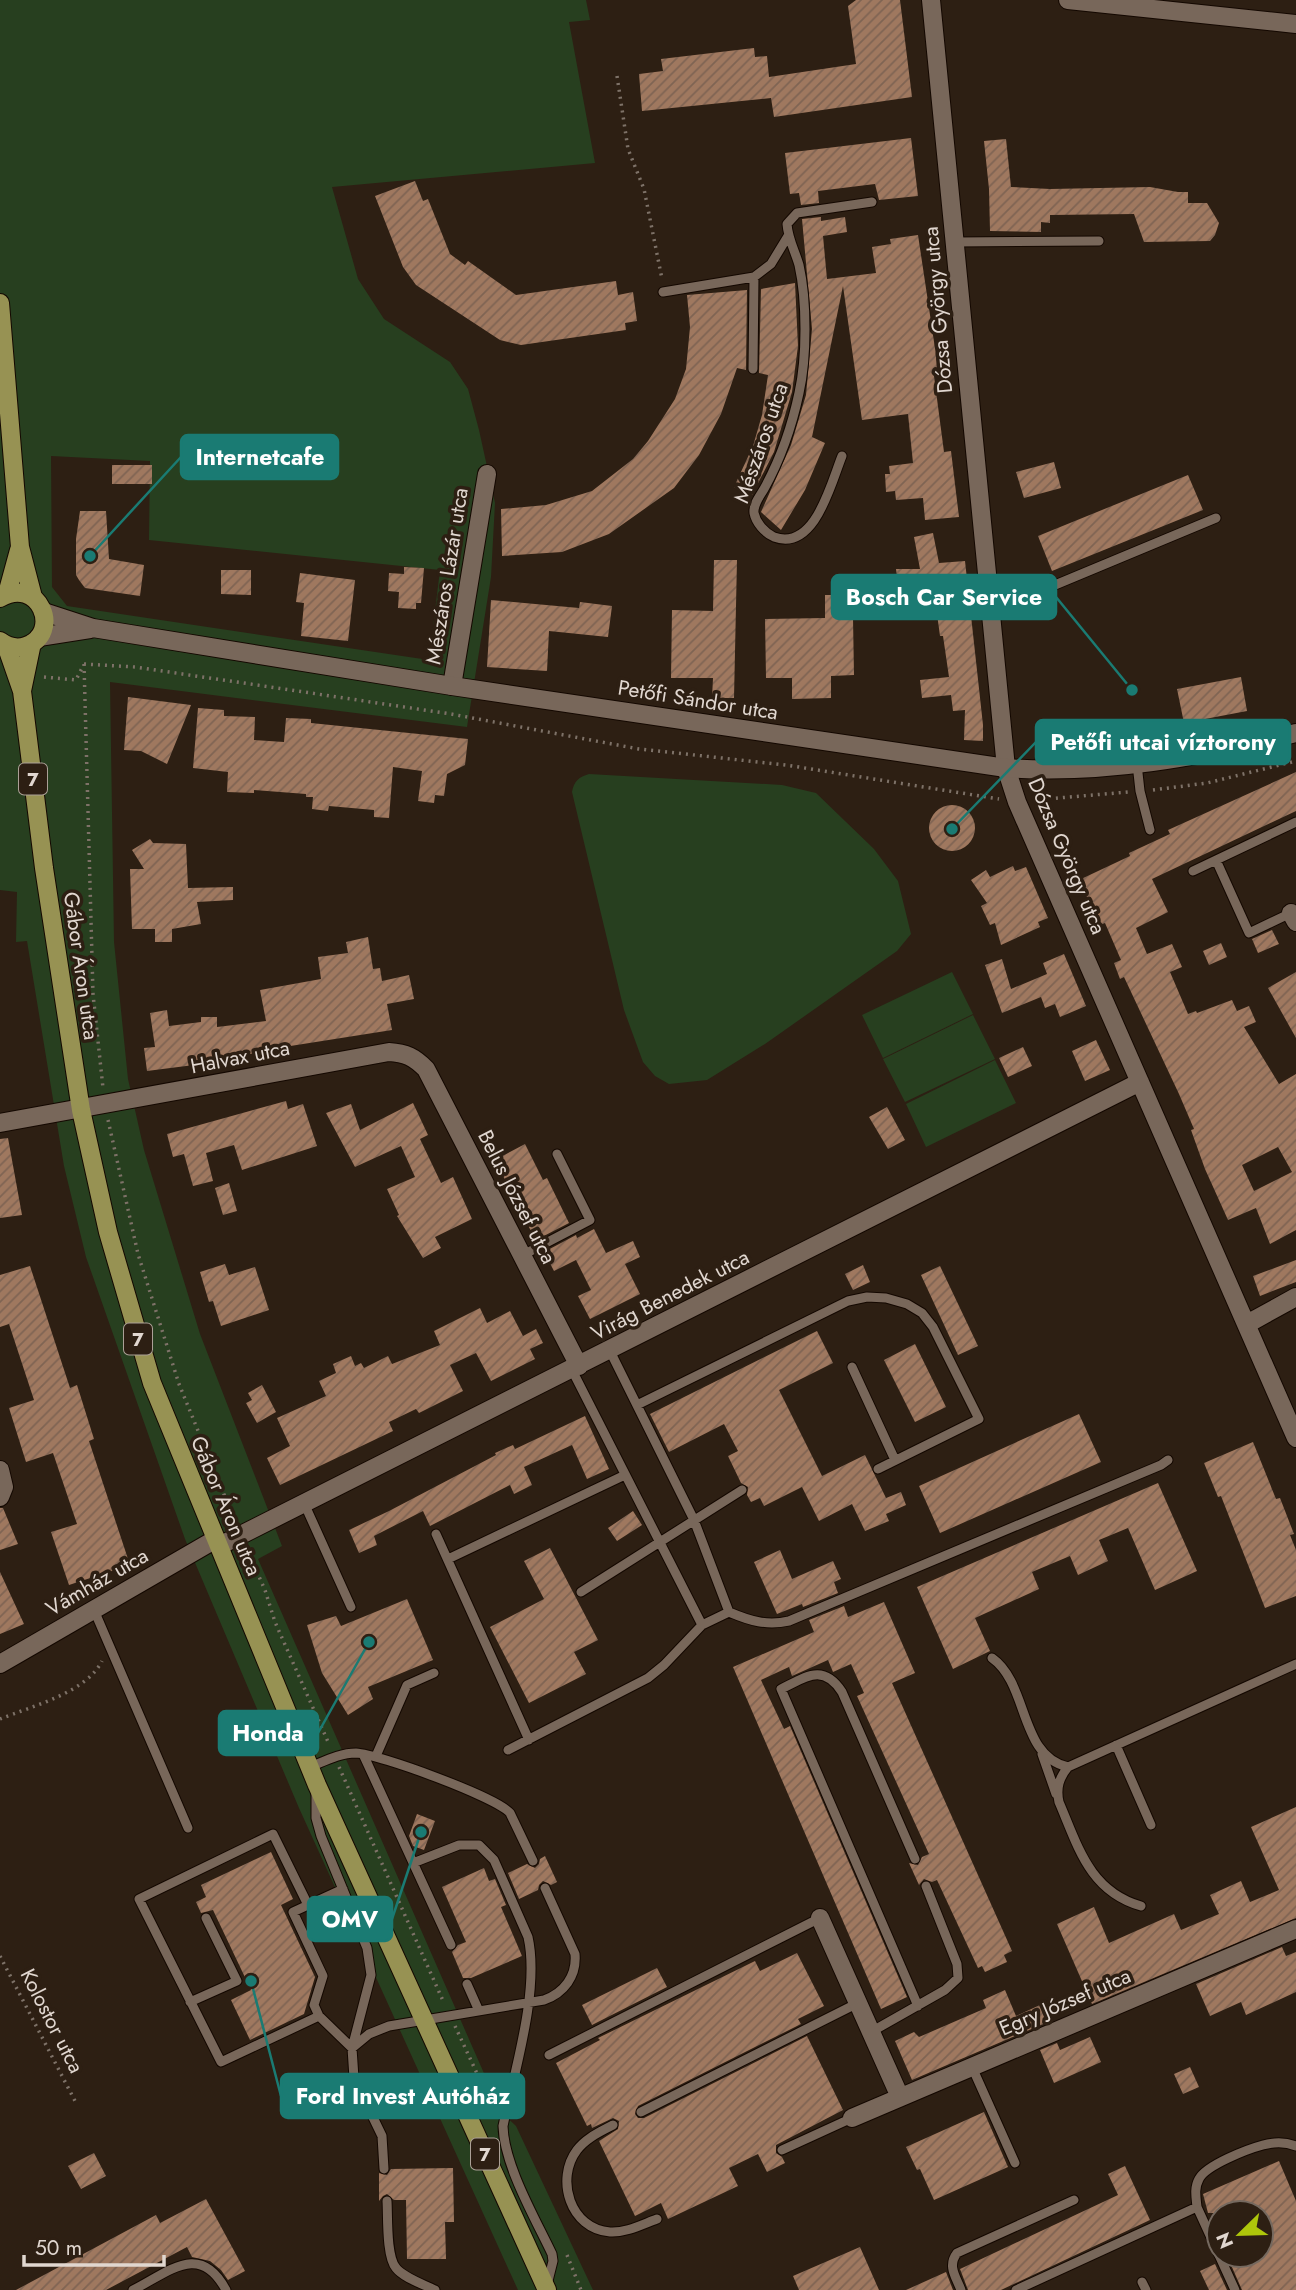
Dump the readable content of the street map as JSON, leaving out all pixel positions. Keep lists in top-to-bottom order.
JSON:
{
  "streets": {
    "main road": ["7", "Gábor Áron utca"],
    "street": [
      "Dózsa György utca",
      "Mészáros Lázár utca",
      "Petőfi Sándor utca",
      "Halvax utca",
      "Belus József utca",
      "Virág Benedek utca",
      "Vámház utca",
      "Egry József utca"
    ],
    "lane": ["Mészáros utca"],
    "path": ["Kolostor utca"]
  },
  "crossings": [
    ["Dózsa György utca", "Petőfi Sándor utca"],
    ["Dózsa György utca", "Virág Benedek utca"],
    ["Mészáros Lázár utca", "Petőfi Sándor utca"],
    ["Petőfi Sándor utca", "Gábor Áron utca"],
    ["Gábor Áron utca", "Halvax utca"],
    ["Gábor Áron utca", "Virág Benedek utca"],
    ["Gábor Áron utca", "Vámház utca"],
    ["Halvax utca", "Belus József utca"],
    ["Belus József utca", "Virág Benedek utca"],
    ["Virág Benedek utca", "Vámház utca"]
  ],
  "places": [
    "Internetcafe",
    "Bosch Car Service",
    "Petőfi utcai víztorony",
    "Honda",
    "OMV",
    "Ford Invest Autóház"
  ],
  "scale_bar": "50 m",
  "north": "bottom left"
}
